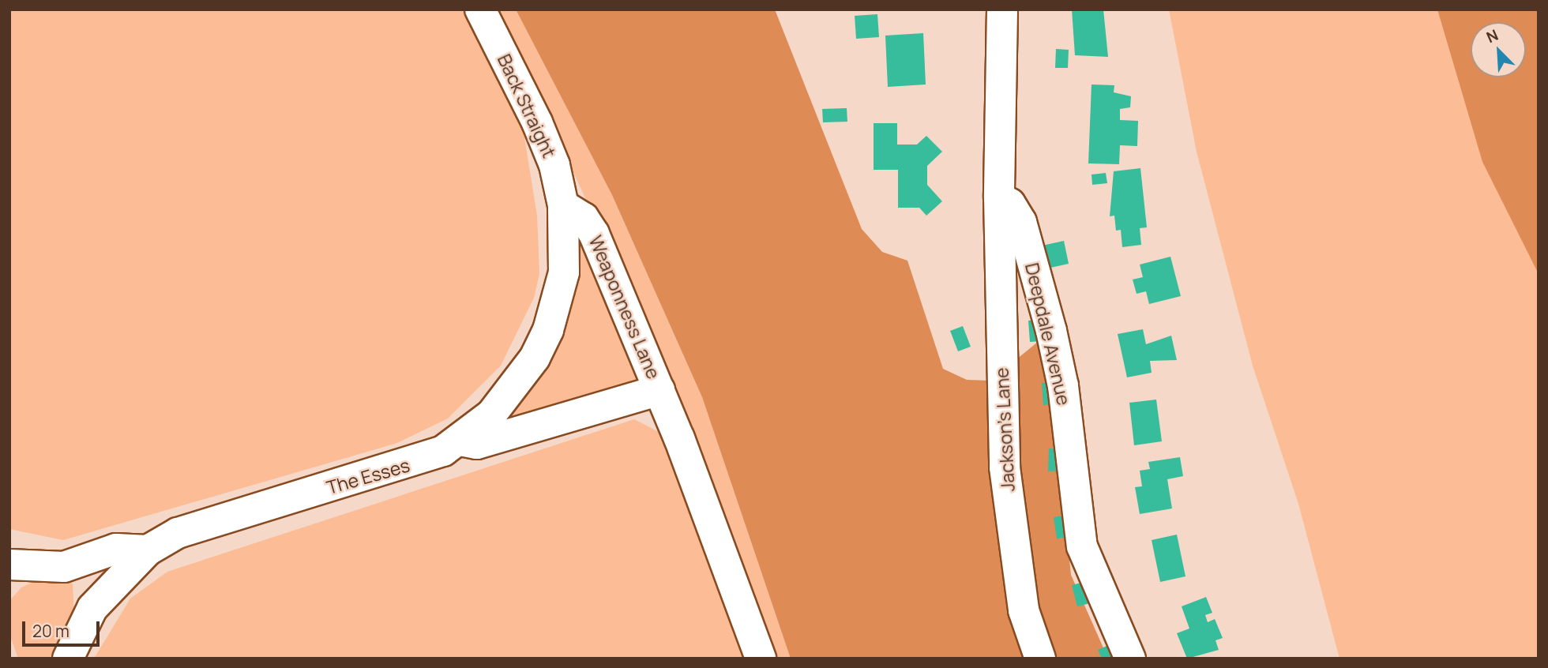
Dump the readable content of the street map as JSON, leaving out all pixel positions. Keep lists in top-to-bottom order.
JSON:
{
  "streets": {
    "street": [
      "Back Straight",
      "Weaponness Lane",
      "Deepdale Avenue",
      "Jackson's Lane",
      "The Esses"
    ]
  },
  "crossings": [
    ["Back Straight", "Weaponness Lane"],
    ["Back Straight", "The Esses"],
    ["Weaponness Lane", "The Esses"],
    ["Deepdale Avenue", "Jackson's Lane"]
  ],
  "scale_bar": "20 m",
  "north": "top left"
}
